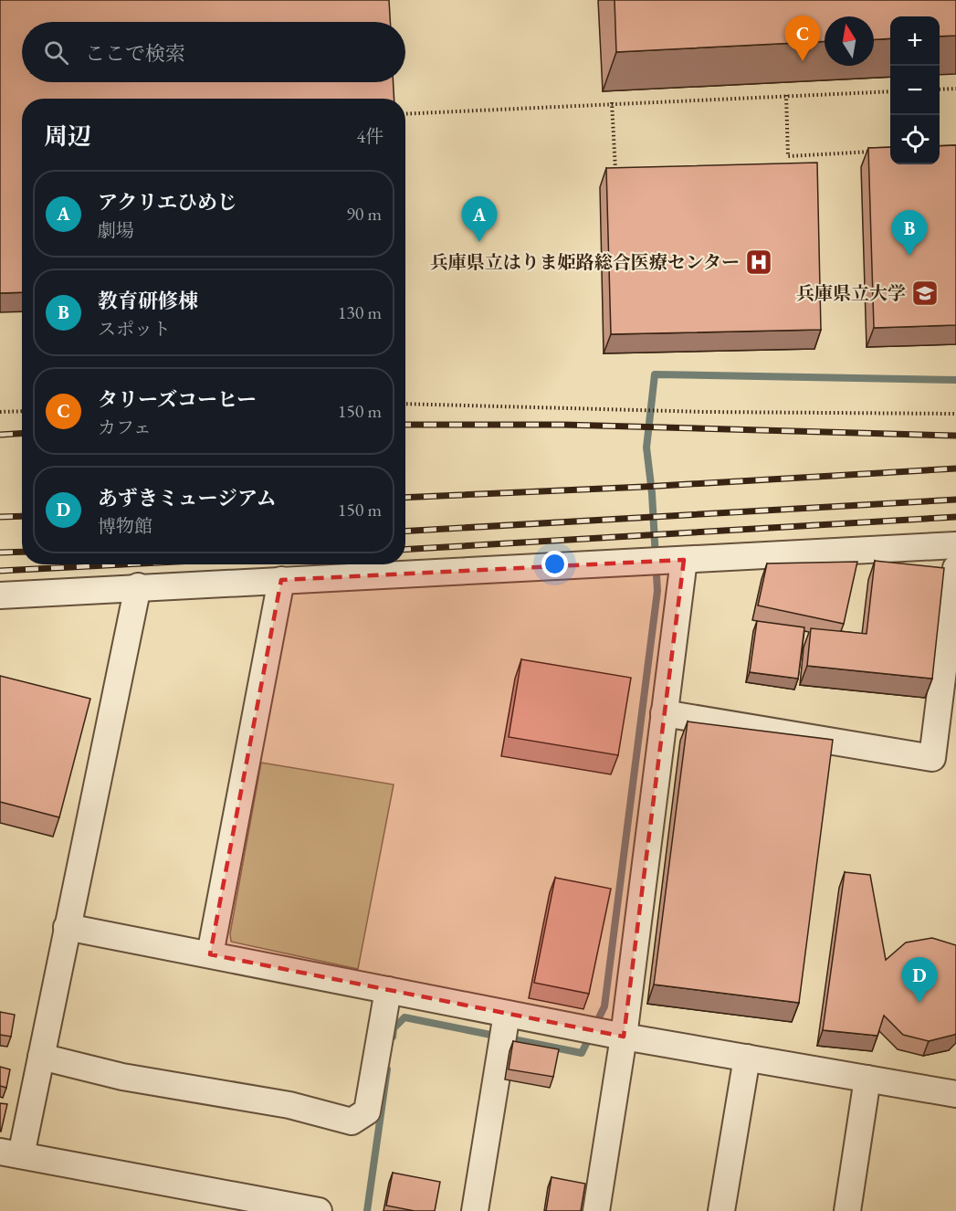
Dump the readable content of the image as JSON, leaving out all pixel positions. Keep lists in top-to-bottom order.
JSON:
{
  "places": {
    "hospital": ["兵庫県立はりま姫路総合医療センター"],
    "school or university": ["兵庫県立大学"]
  },
  "north": "top",
  "page": {
    "pins": [
      "C",
      "A",
      "B",
      "D"
    ],
    "map_buttons": ["+", "−"],
    "search": "ここで検索",
    "heading": ["周辺", "4件"],
    "list": [
      {
        "mark": "A",
        "name": "アクリエひめじ",
        "note": "劇場",
        "value": "90 m"
      },
      {
        "mark": "B",
        "name": "教育研修棟",
        "note": "スポット",
        "value": "130 m"
      },
      {
        "mark": "C",
        "name": "タリーズコーヒー",
        "note": "カフェ",
        "value": "150 m"
      },
      {
        "mark": "D",
        "name": "あずきミュージアム",
        "note": "博物館",
        "value": "150 m"
      }
    ]
  }
}
